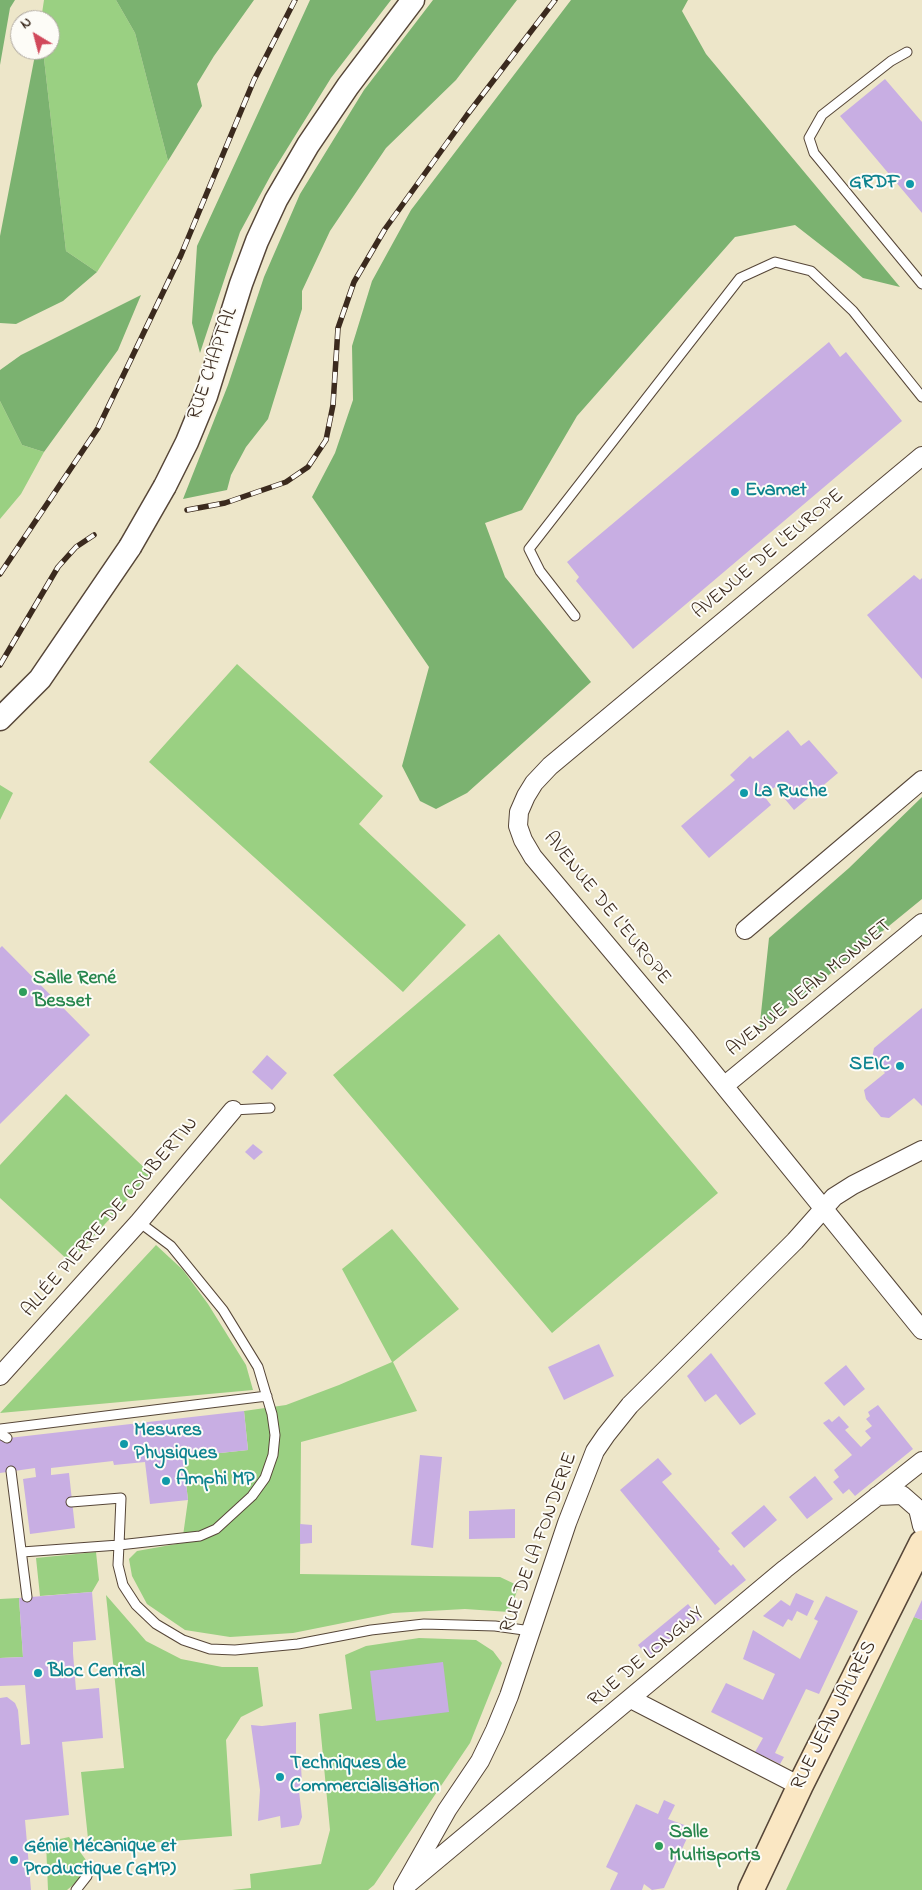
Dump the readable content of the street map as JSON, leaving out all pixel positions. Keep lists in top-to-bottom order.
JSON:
{
  "streets": {
    "main road": ["RUE JEAN JAURÈS"],
    "street": [
      "RUE CHAPTAL",
      "AVENUE DE L'EUROPE",
      "AVENUE JEAN MONNET",
      "ALLÉE PIERRE DE COUBERTIN",
      "RUE DE LA FONDERIE",
      "RUE DE LONGWY"
    ]
  },
  "crossings": [
    ["AVENUE DE L'EUROPE", "AVENUE JEAN MONNET"],
    ["AVENUE DE L'EUROPE", "RUE DE LA FONDERIE"],
    ["RUE DE LA FONDERIE", "RUE DE LONGWY"]
  ],
  "places": [
    "GRDF",
    "Evamet",
    "La Ruche",
    "Salle René Besset",
    "SEIC",
    "Mesures Physiques",
    "Amphi MP",
    "Bloc Central",
    "Techniques de Commercialisation",
    "Salle Multisports",
    "Génie Mécanique et Productique (GMP)"
  ],
  "north": "top left"
}
